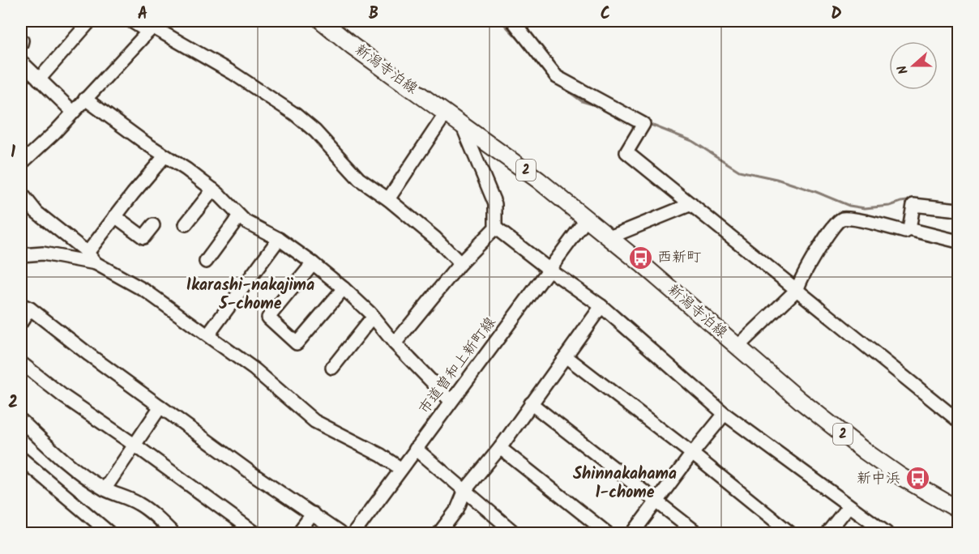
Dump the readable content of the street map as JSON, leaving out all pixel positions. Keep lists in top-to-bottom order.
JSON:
{
  "streets": {
    "main road": ["新潟寺泊線", "2"],
    "street": ["市道曽和上新町線"]
  },
  "crossings": [
    ["新潟寺泊線", "市道曽和上新町線"]
  ],
  "districts": ["Ikarashi-nakajima 5-chome", "Shinnakahama 1-chome"],
  "places": {
    "bus stop": ["西新町", "新中浜"]
  },
  "north": "left",
  "grid": {
    "columns": [
      "A",
      "B",
      "C",
      "D"
    ],
    "rows": ["1", "2"]
  }
}
